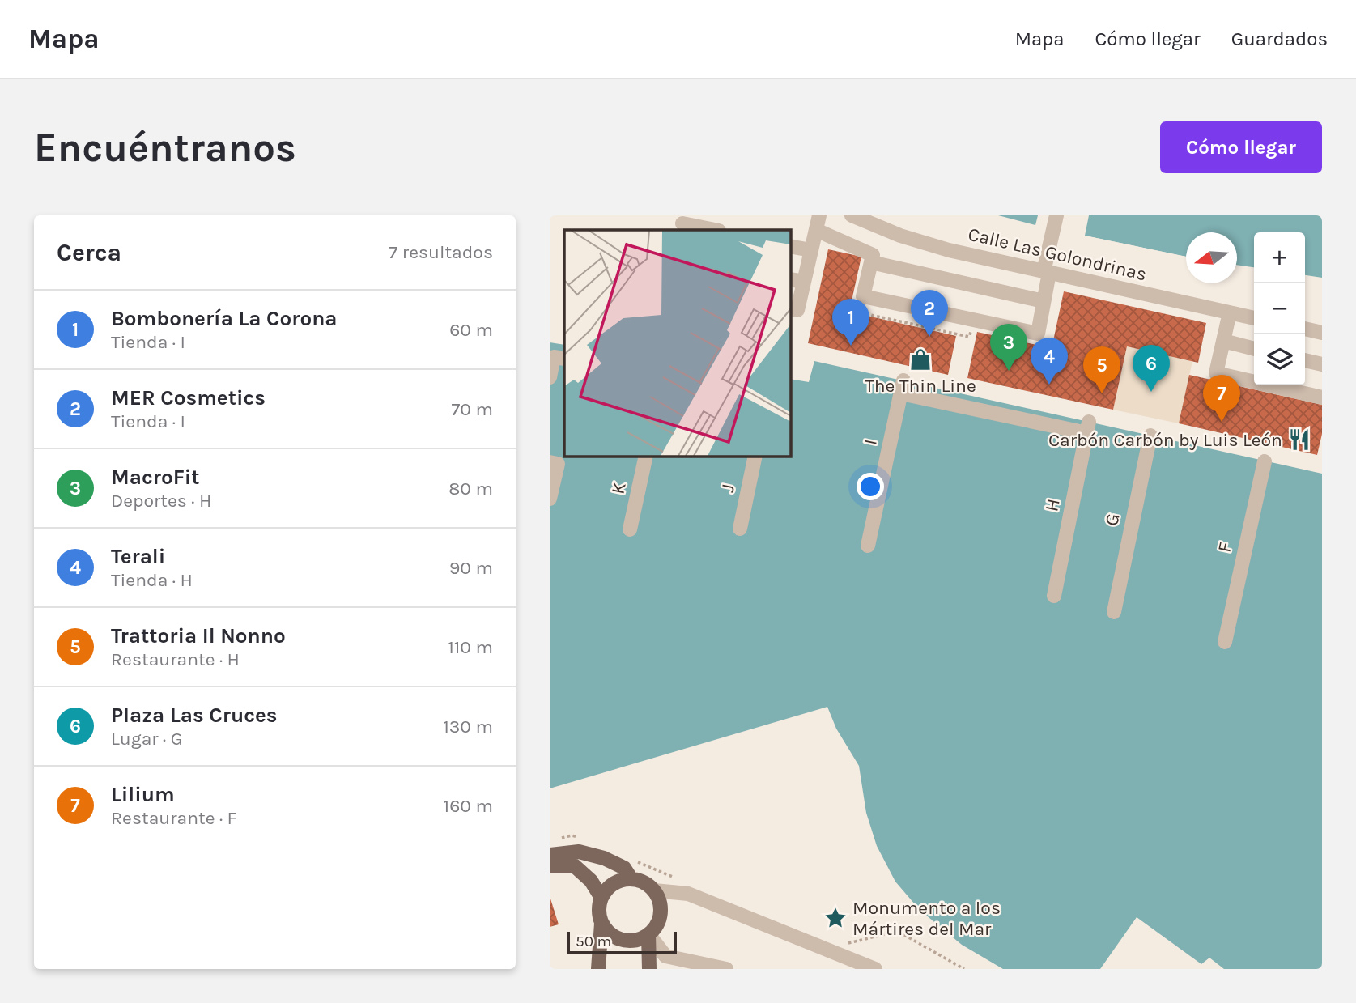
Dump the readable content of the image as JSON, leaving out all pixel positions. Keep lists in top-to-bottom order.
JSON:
{
  "streets": {
    "street": [
      "Calle Las Golondrinas",
      "I",
      "K",
      "J",
      "H",
      "G",
      "F"
    ]
  },
  "crossings": [
    ["I", "H"]
  ],
  "places": {
    "shop": ["The Thin Line"],
    "restaurant": ["Carbón Carbón by Luis León"],
    "place": ["Monumento a los Mártires del Mar"]
  },
  "scale_bar": "50 m",
  "north": "left",
  "page": {
    "header": "Mapa",
    "nav": ["Mapa", "Cómo llegar", "Guardados"],
    "buttons": "Cómo llegar",
    "title": "Encuéntranos",
    "heading": ["Cerca", "7 resultados"],
    "map_buttons": ["+", "−"],
    "list": [
      {
        "mark": "1",
        "name": "Bombonería La Corona",
        "note": "Tienda · I",
        "value": "60 m"
      },
      {
        "mark": "2",
        "name": "MER Cosmetics",
        "note": "Tienda · I",
        "value": "70 m"
      },
      {
        "mark": "3",
        "name": "MacroFit",
        "note": "Deportes · H",
        "value": "80 m"
      },
      {
        "mark": "4",
        "name": "Terali",
        "note": "Tienda · H",
        "value": "90 m"
      },
      {
        "mark": "5",
        "name": "Trattoria Il Nonno",
        "note": "Restaurante · H",
        "value": "110 m"
      },
      {
        "mark": "6",
        "name": "Plaza Las Cruces",
        "note": "Lugar · G",
        "value": "130 m"
      },
      {
        "mark": "7",
        "name": "Lilium",
        "note": "Restaurante · F",
        "value": "160 m"
      }
    ],
    "pins": [
      "2",
      "1",
      "3",
      "4",
      "6",
      "5",
      "7"
    ],
    "scale": "50 m"
  }
}
